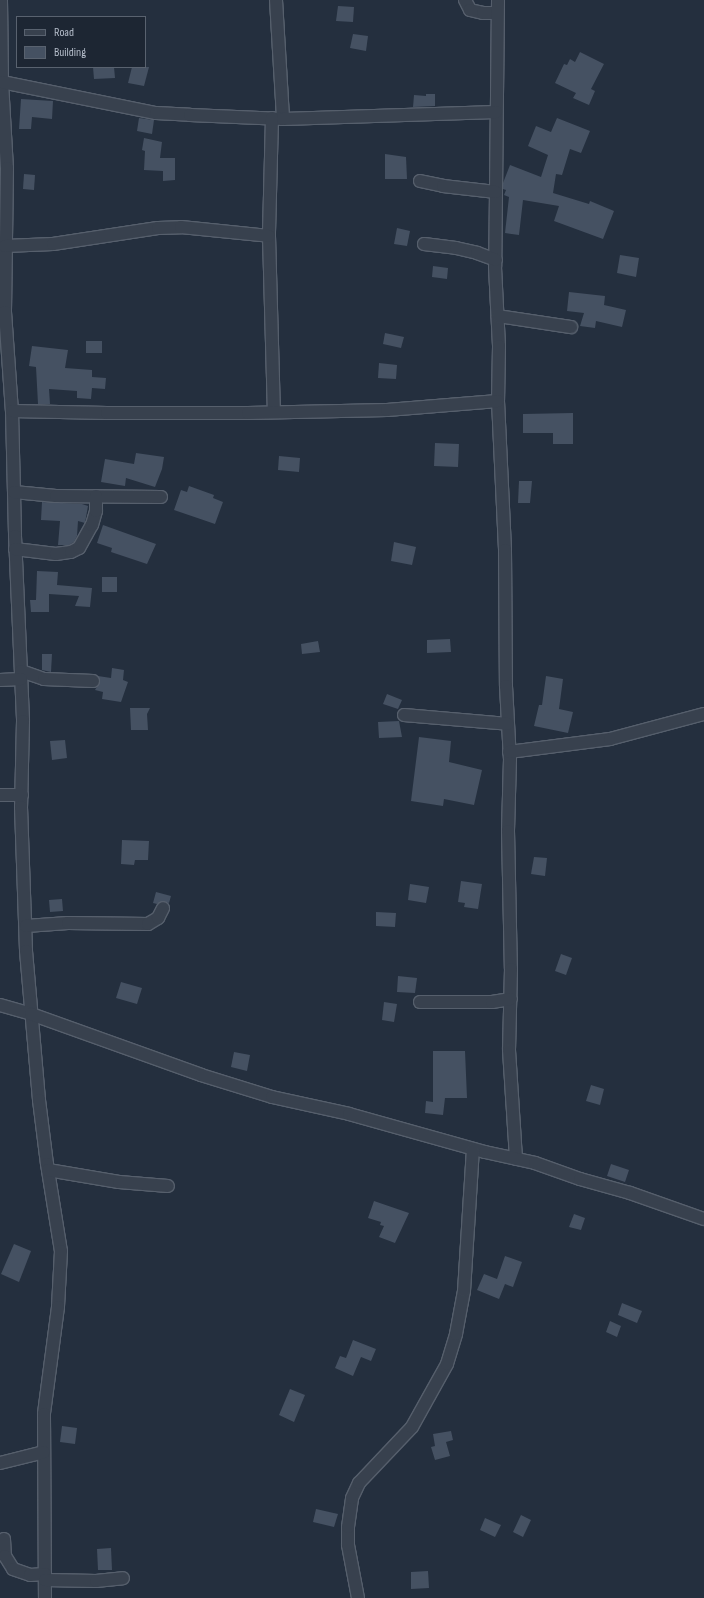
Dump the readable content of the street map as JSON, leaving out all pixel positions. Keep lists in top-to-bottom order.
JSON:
{
  "legend": ["Road", "Building"]
}
